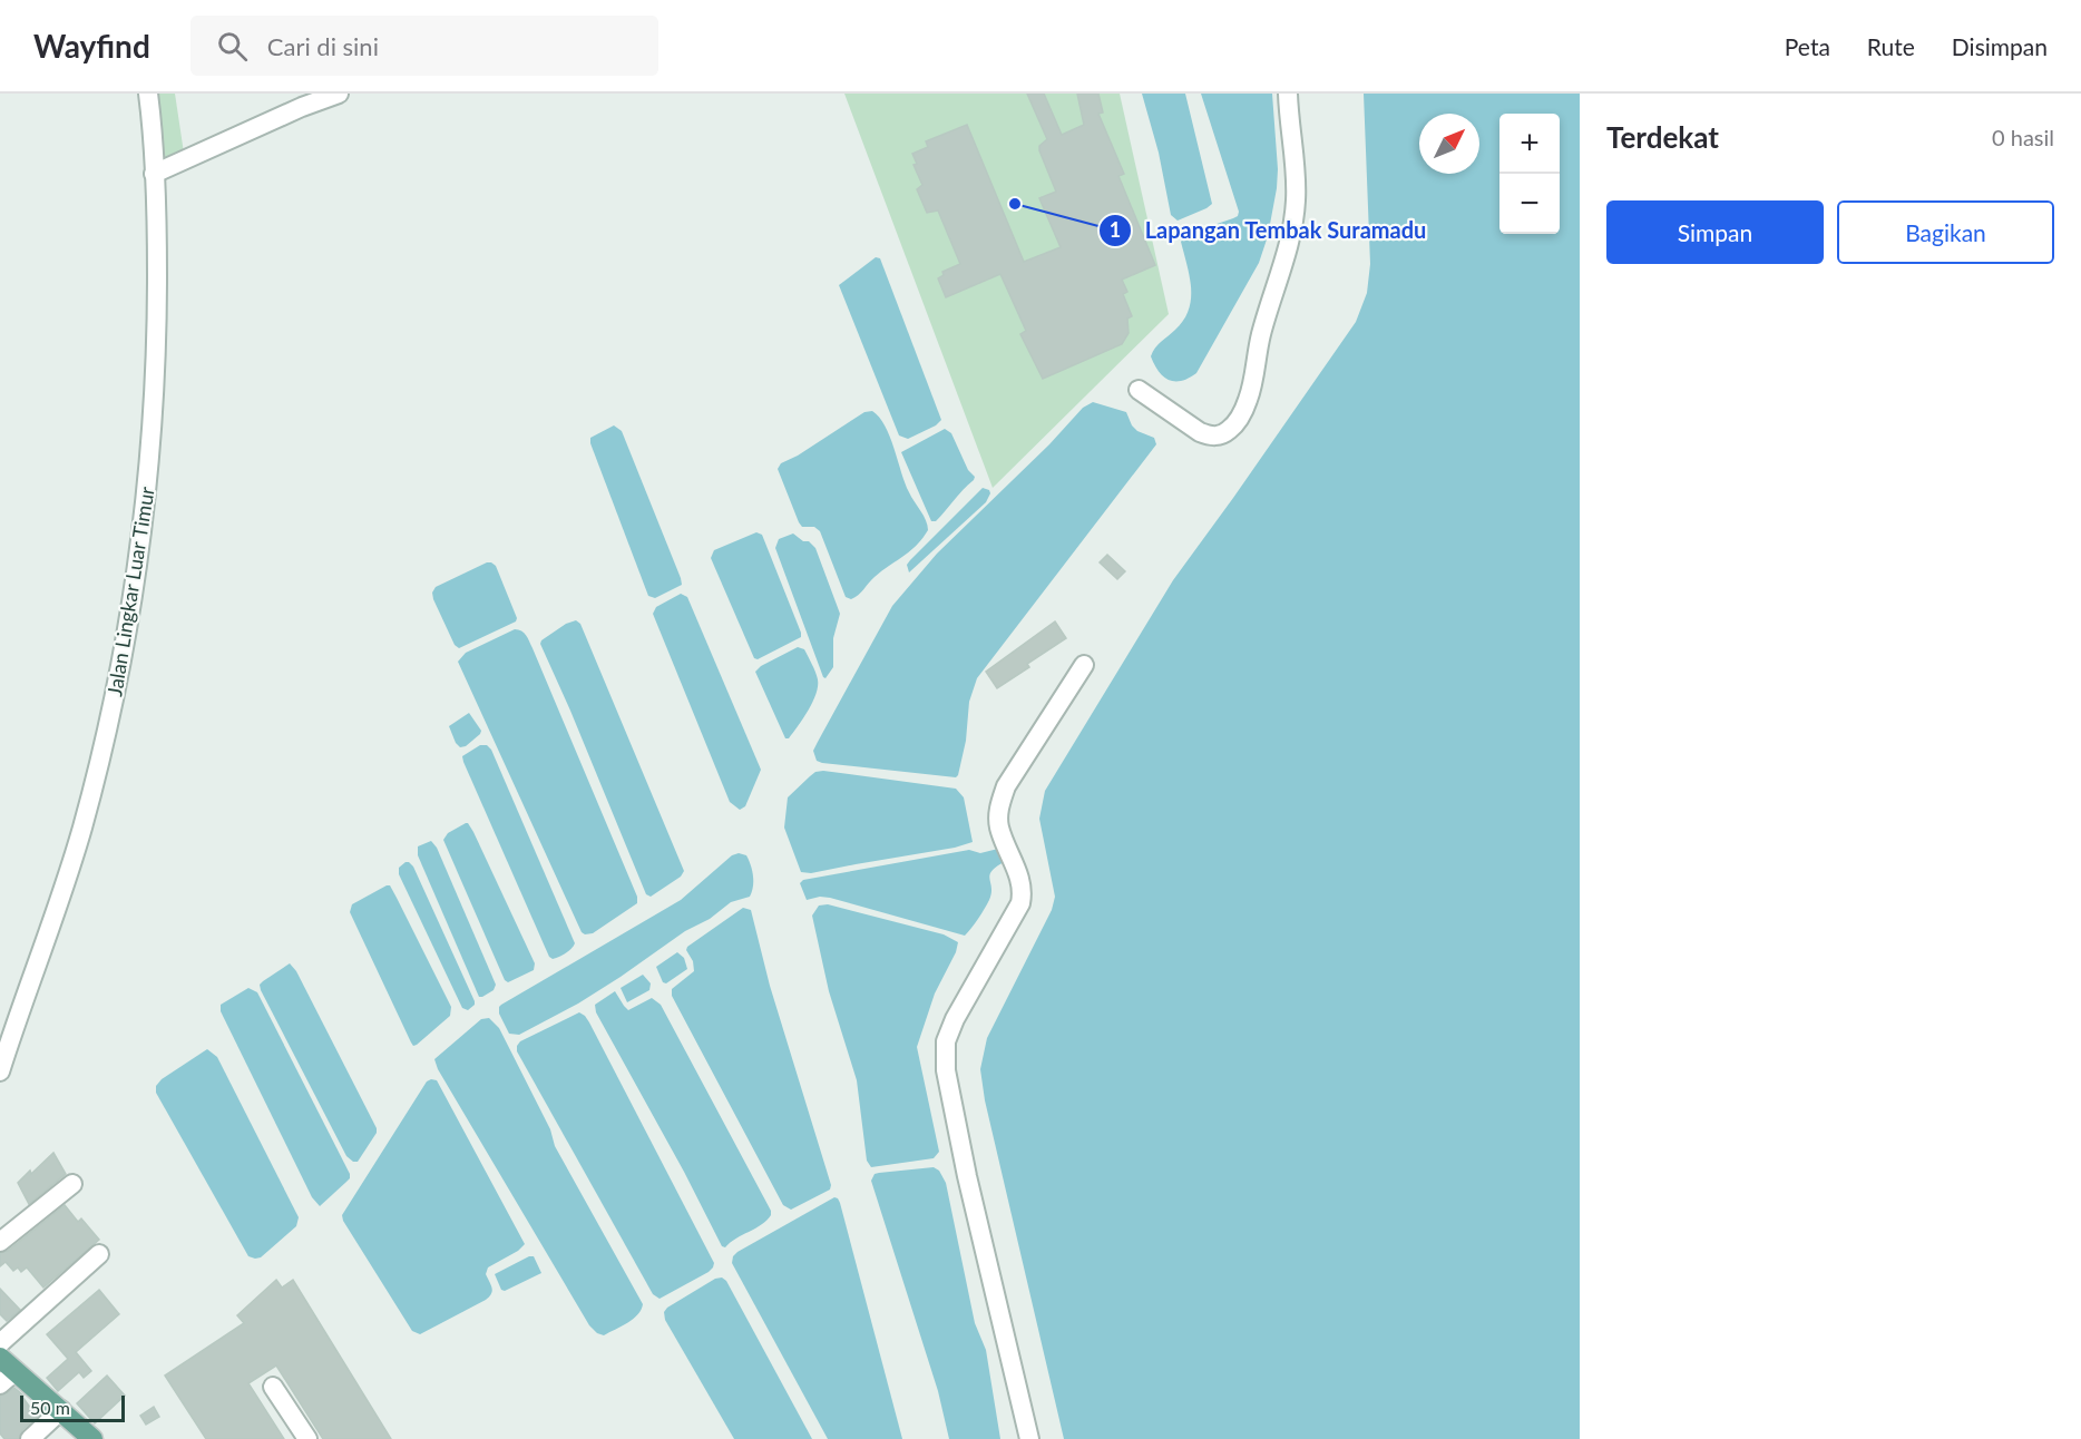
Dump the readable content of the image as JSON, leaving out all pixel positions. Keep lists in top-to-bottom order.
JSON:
{
  "streets": {
    "street": ["Jalan Lingkar Luar Timur"]
  },
  "places": ["Lapangan Tembak Suramadu"],
  "scale_bar": "50 m",
  "north": "top right",
  "page": {
    "header": "Wayfind",
    "search": "Cari di sini",
    "nav": ["Peta", "Rute", "Disimpan"],
    "heading": ["Terdekat", "0 hasil"],
    "map_buttons": ["+", "−"],
    "buttons": ["Simpan", "Bagikan"],
    "scale": "50 m"
  }
}
